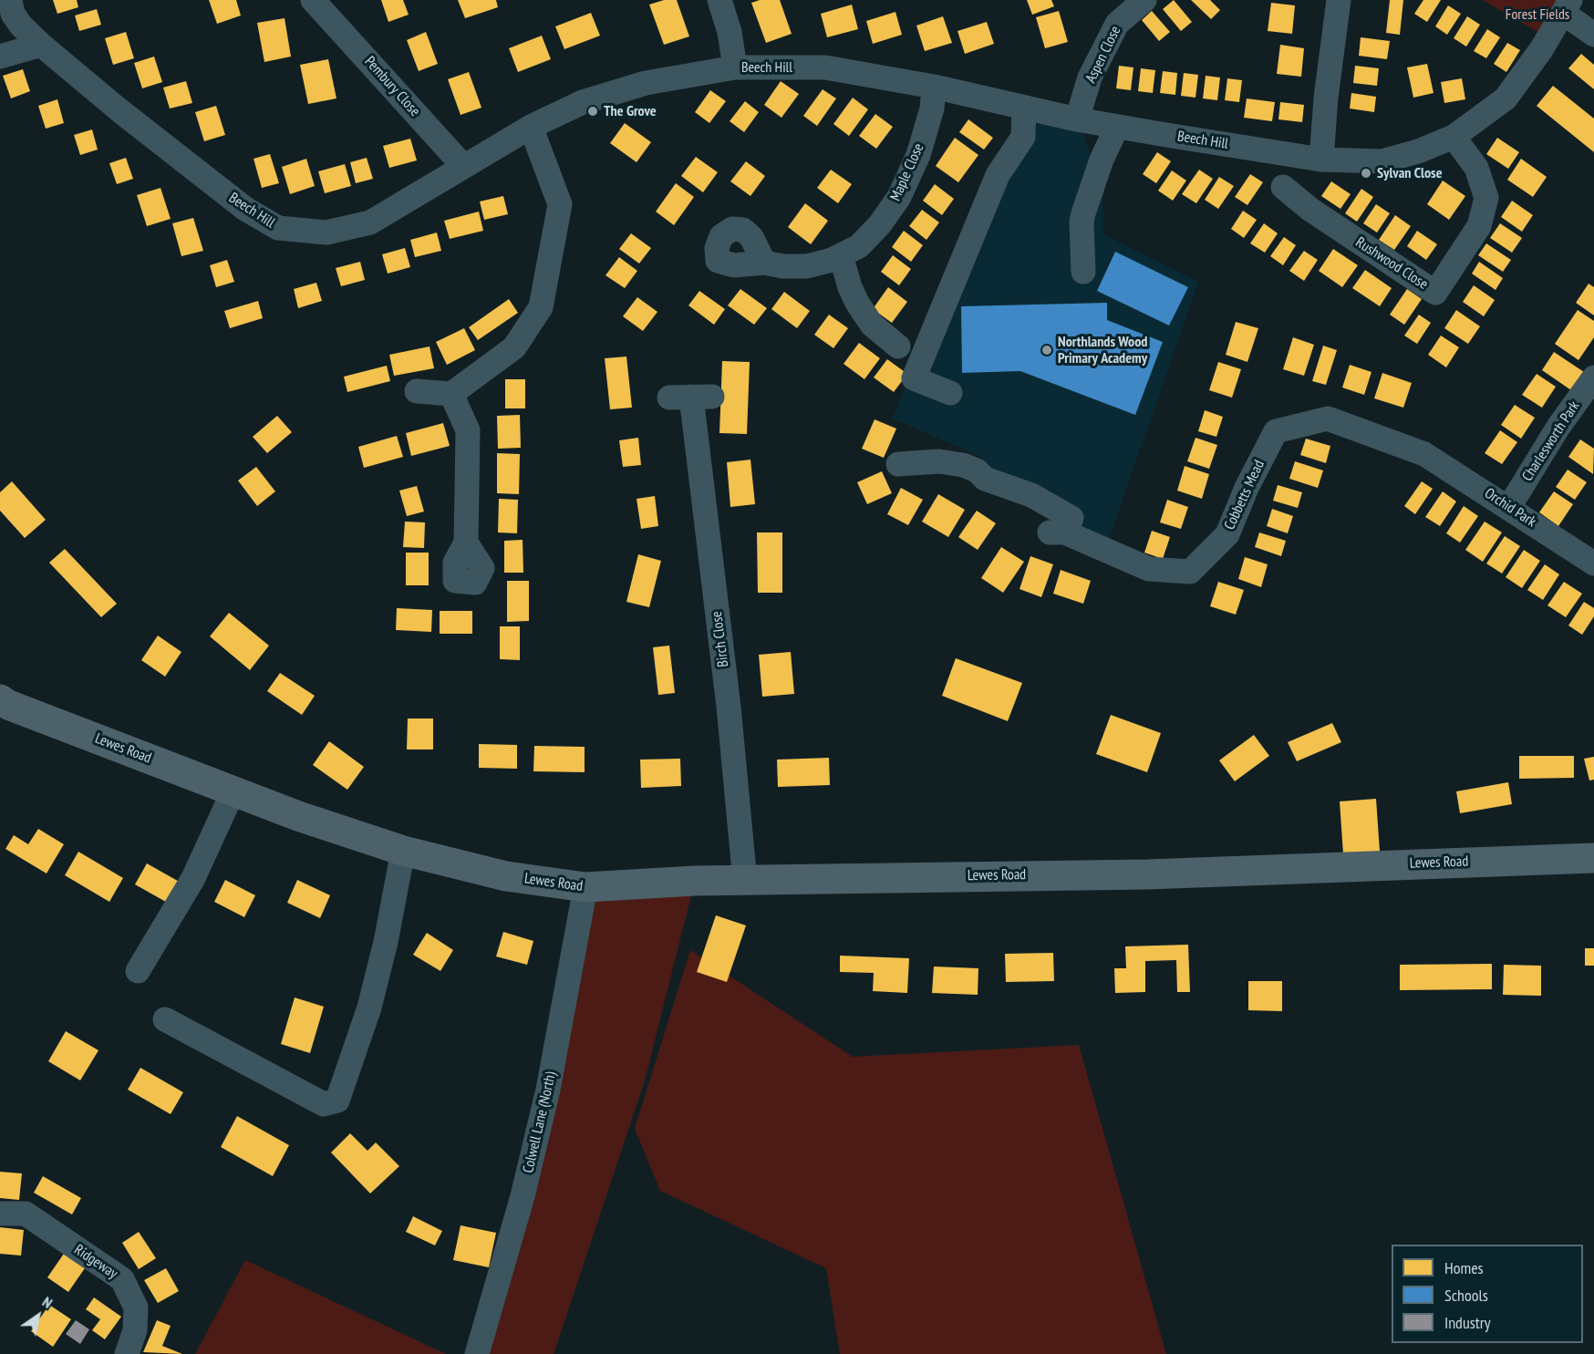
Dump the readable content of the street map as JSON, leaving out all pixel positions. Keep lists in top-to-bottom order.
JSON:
{
  "streets": {
    "highway": ["Lewes Road"],
    "street": [
      "Aspen Close",
      "Beech Hill",
      "Pembury Close",
      "Maple Close",
      "Rushwood Close",
      "Charlesworth Park",
      "Cobbetts Mead",
      "Orchid Park",
      "Birch Close",
      "Colwell Lane (North)",
      "Ridgeway"
    ]
  },
  "crossings": [
    ["Aspen Close", "Beech Hill"],
    ["Beech Hill", "Pembury Close"],
    ["Beech Hill", "Maple Close"],
    ["Beech Hill", "Rushwood Close"],
    ["Charlesworth Park", "Orchid Park"],
    ["Cobbetts Mead", "Orchid Park"],
    ["Birch Close", "Lewes Road"],
    ["Lewes Road", "Colwell Lane (North)"]
  ],
  "parks": ["Forest Fields"],
  "places": ["The Grove", "Sylvan Close", "Northlands Wood Primary Academy"],
  "legend": ["Homes", "Schools", "Industry"],
  "north": "top right"
}
